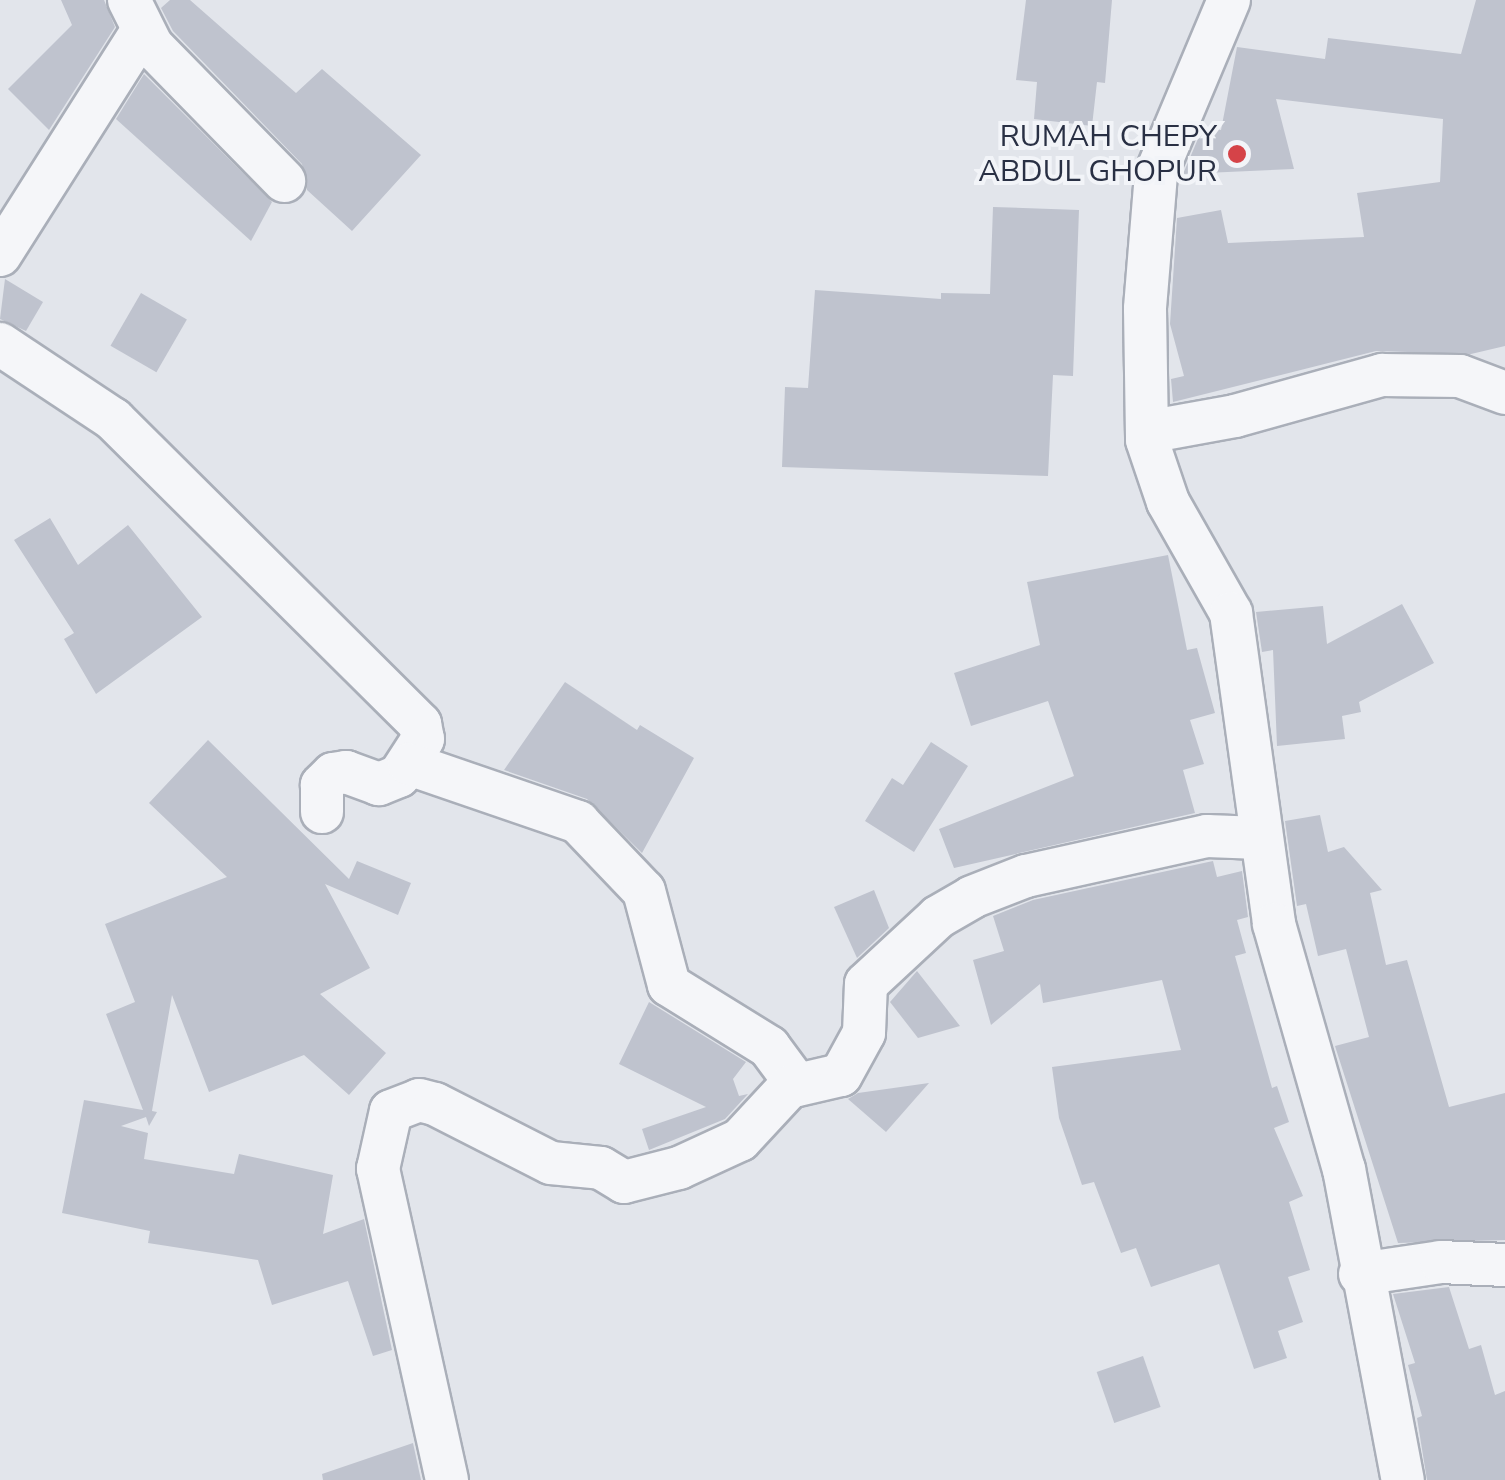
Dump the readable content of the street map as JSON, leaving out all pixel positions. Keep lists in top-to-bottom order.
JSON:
{
  "places": ["RUMAH CHEPY ABDUL GHOPUR"]
}
